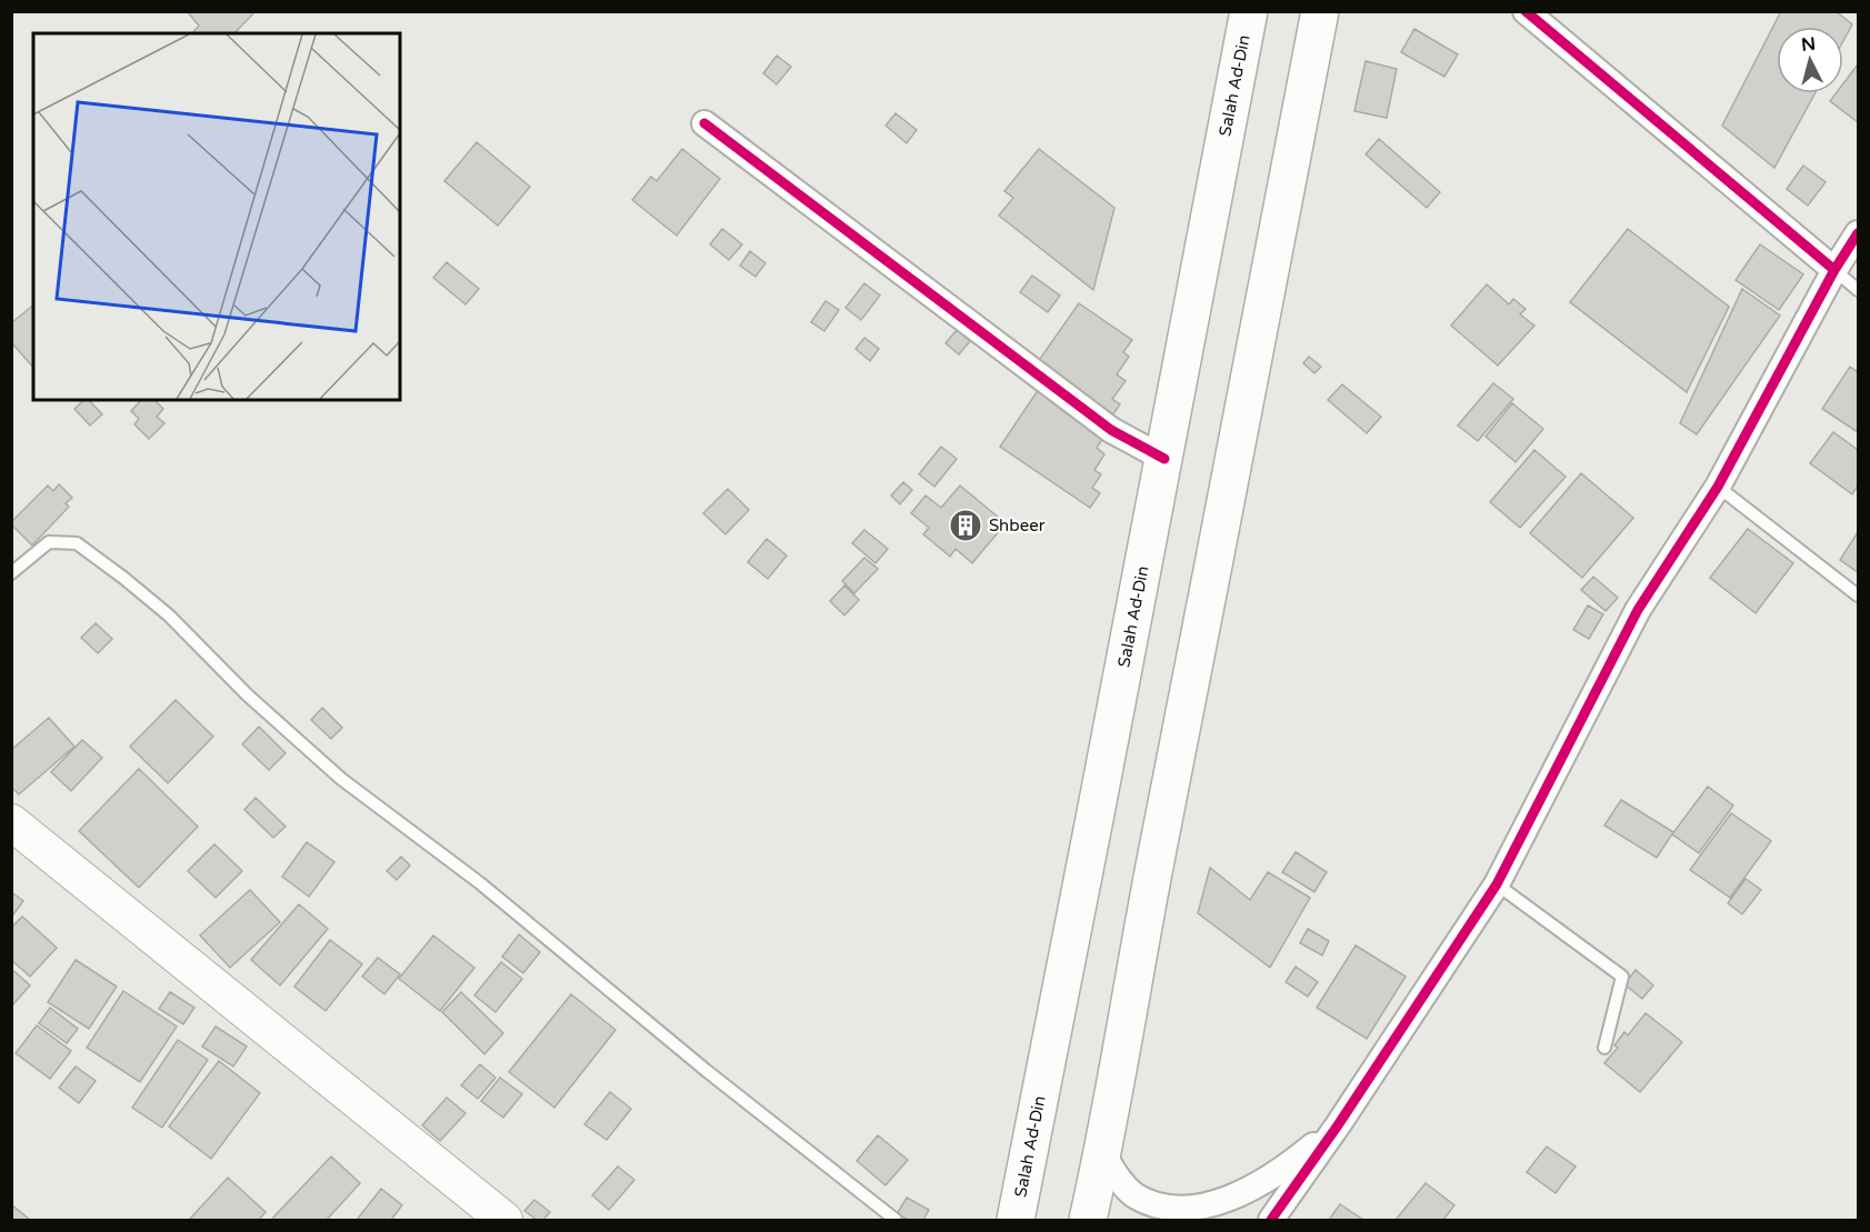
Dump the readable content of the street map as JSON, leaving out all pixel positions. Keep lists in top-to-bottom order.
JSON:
{
  "streets": {
    "highway": ["Salah Ad-Din"]
  },
  "places": {
    "building": ["Shbeer"]
  },
  "north": "top"
}
